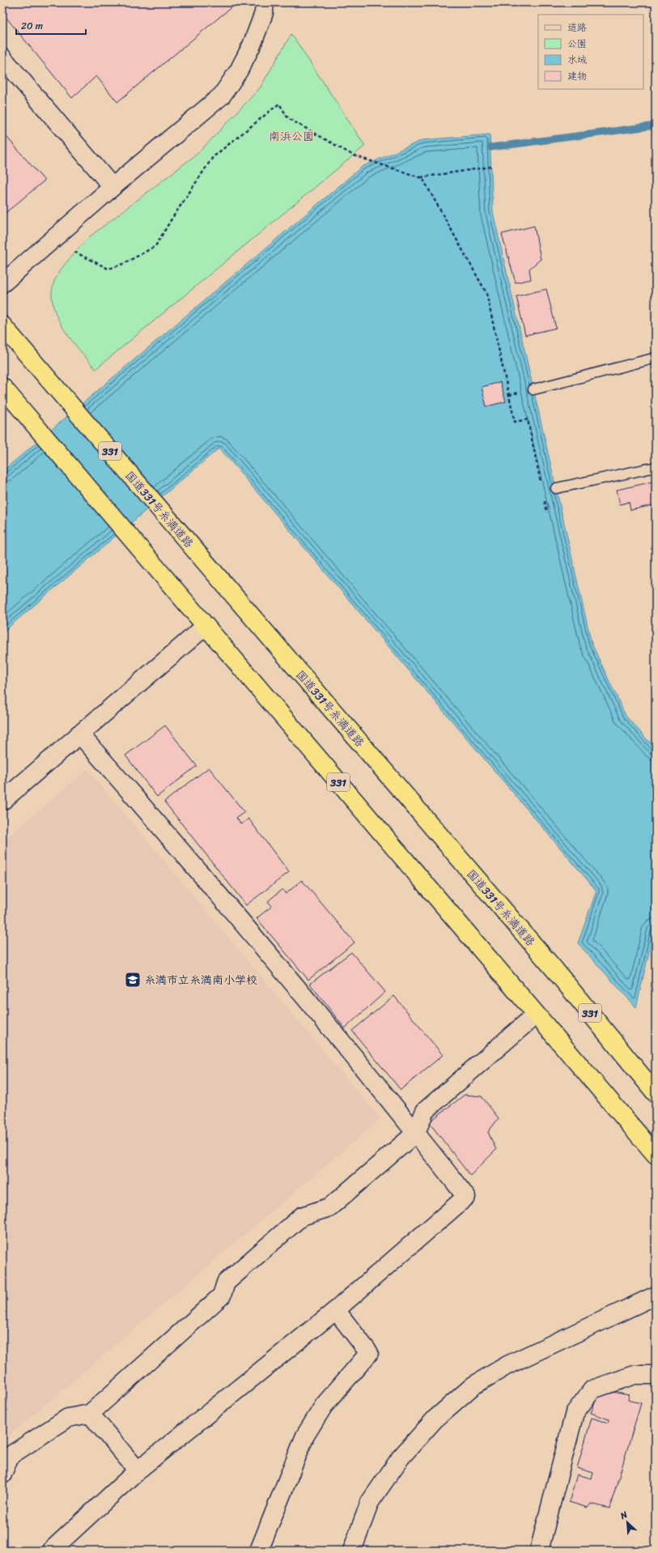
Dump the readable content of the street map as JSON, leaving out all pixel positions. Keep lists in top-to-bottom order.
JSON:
{
  "streets": {
    "highway": ["331", "国道331号糸満道路"]
  },
  "parks": ["南浜公園"],
  "places": {
    "school or university": ["糸満市立糸満南小学校"]
  },
  "legend": [
    "道路",
    "公園",
    "水域",
    "建物"
  ],
  "scale_bar": "20 m",
  "north": "top left"
}
